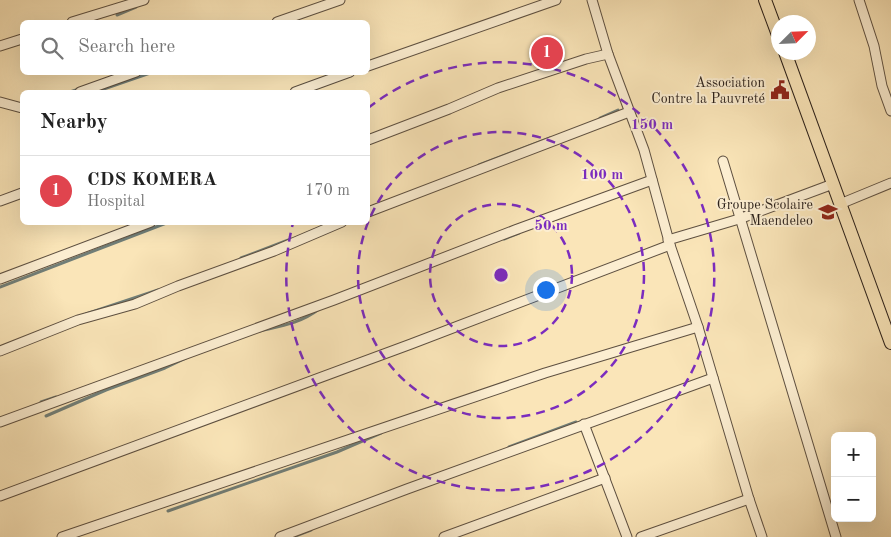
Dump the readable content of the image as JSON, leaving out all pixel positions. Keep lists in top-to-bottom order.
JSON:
{
  "places": {
    "public building": ["Association Contre la Pauvreté"],
    "school or university": ["Groupe Scolaire Maendeleo"]
  },
  "north": "top right",
  "page": {
    "search": "Search here",
    "pins": "1",
    "heading": "Nearby",
    "list": [
      {
        "mark": "1",
        "name": "CDS KOMERA",
        "note": "Hospital",
        "value": "170 m"
      }
    ],
    "map_buttons": ["+", "−"]
  },
  "rings": ["150 m", "100 m", "50 m"]
}
